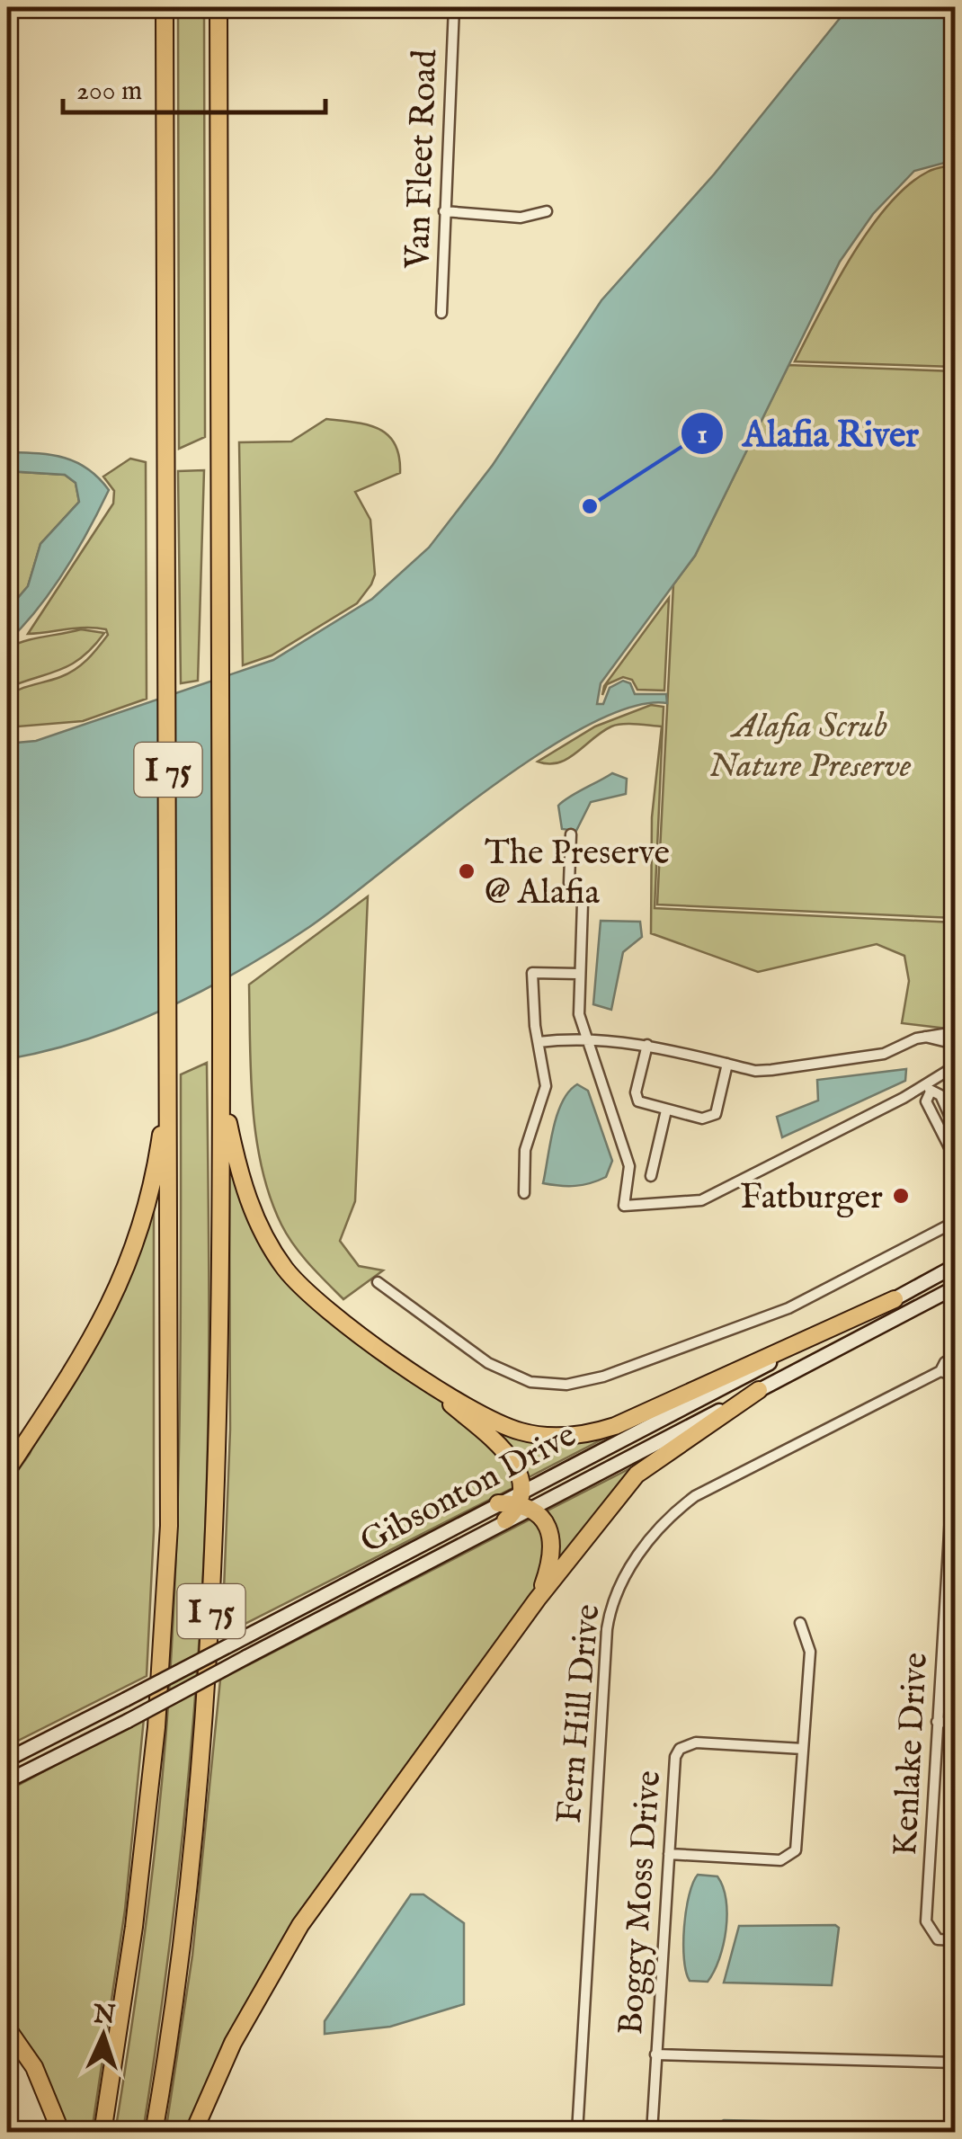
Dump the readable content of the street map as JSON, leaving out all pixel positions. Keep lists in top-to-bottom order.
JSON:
{
  "streets": {
    "highway": ["I 75"],
    "main road": ["Gibsonton Drive"],
    "street": [
      "Van Fleet Road",
      "Fern Hill Drive",
      "Kenlake Drive",
      "Boggy Moss Drive"
    ]
  },
  "parks": ["Alafia Scrub Nature Preserve"],
  "places": ["Alafia River", "The Preserve @ Alafia", "Fatburger"],
  "scale_bar": "200 m",
  "north": "top"
}
